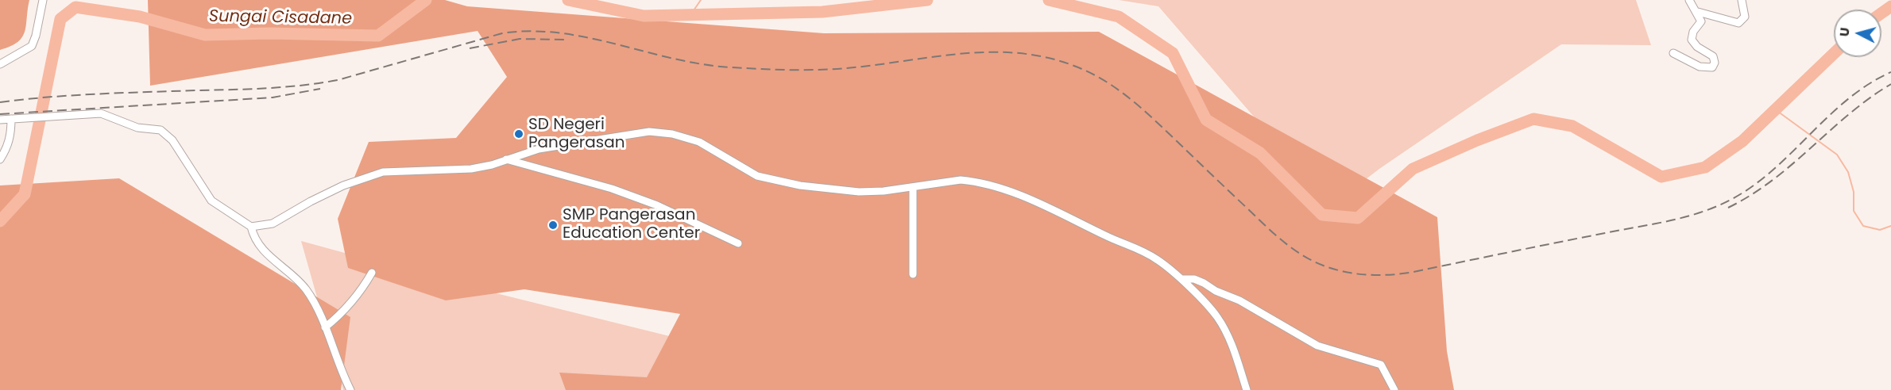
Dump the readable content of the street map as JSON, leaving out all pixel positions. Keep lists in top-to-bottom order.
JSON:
{
  "water": ["Sungai Cisadane"],
  "places": ["SD Negeri Pangerasan", "SMP Pangerasan Education Center"],
  "north": "left"
}
